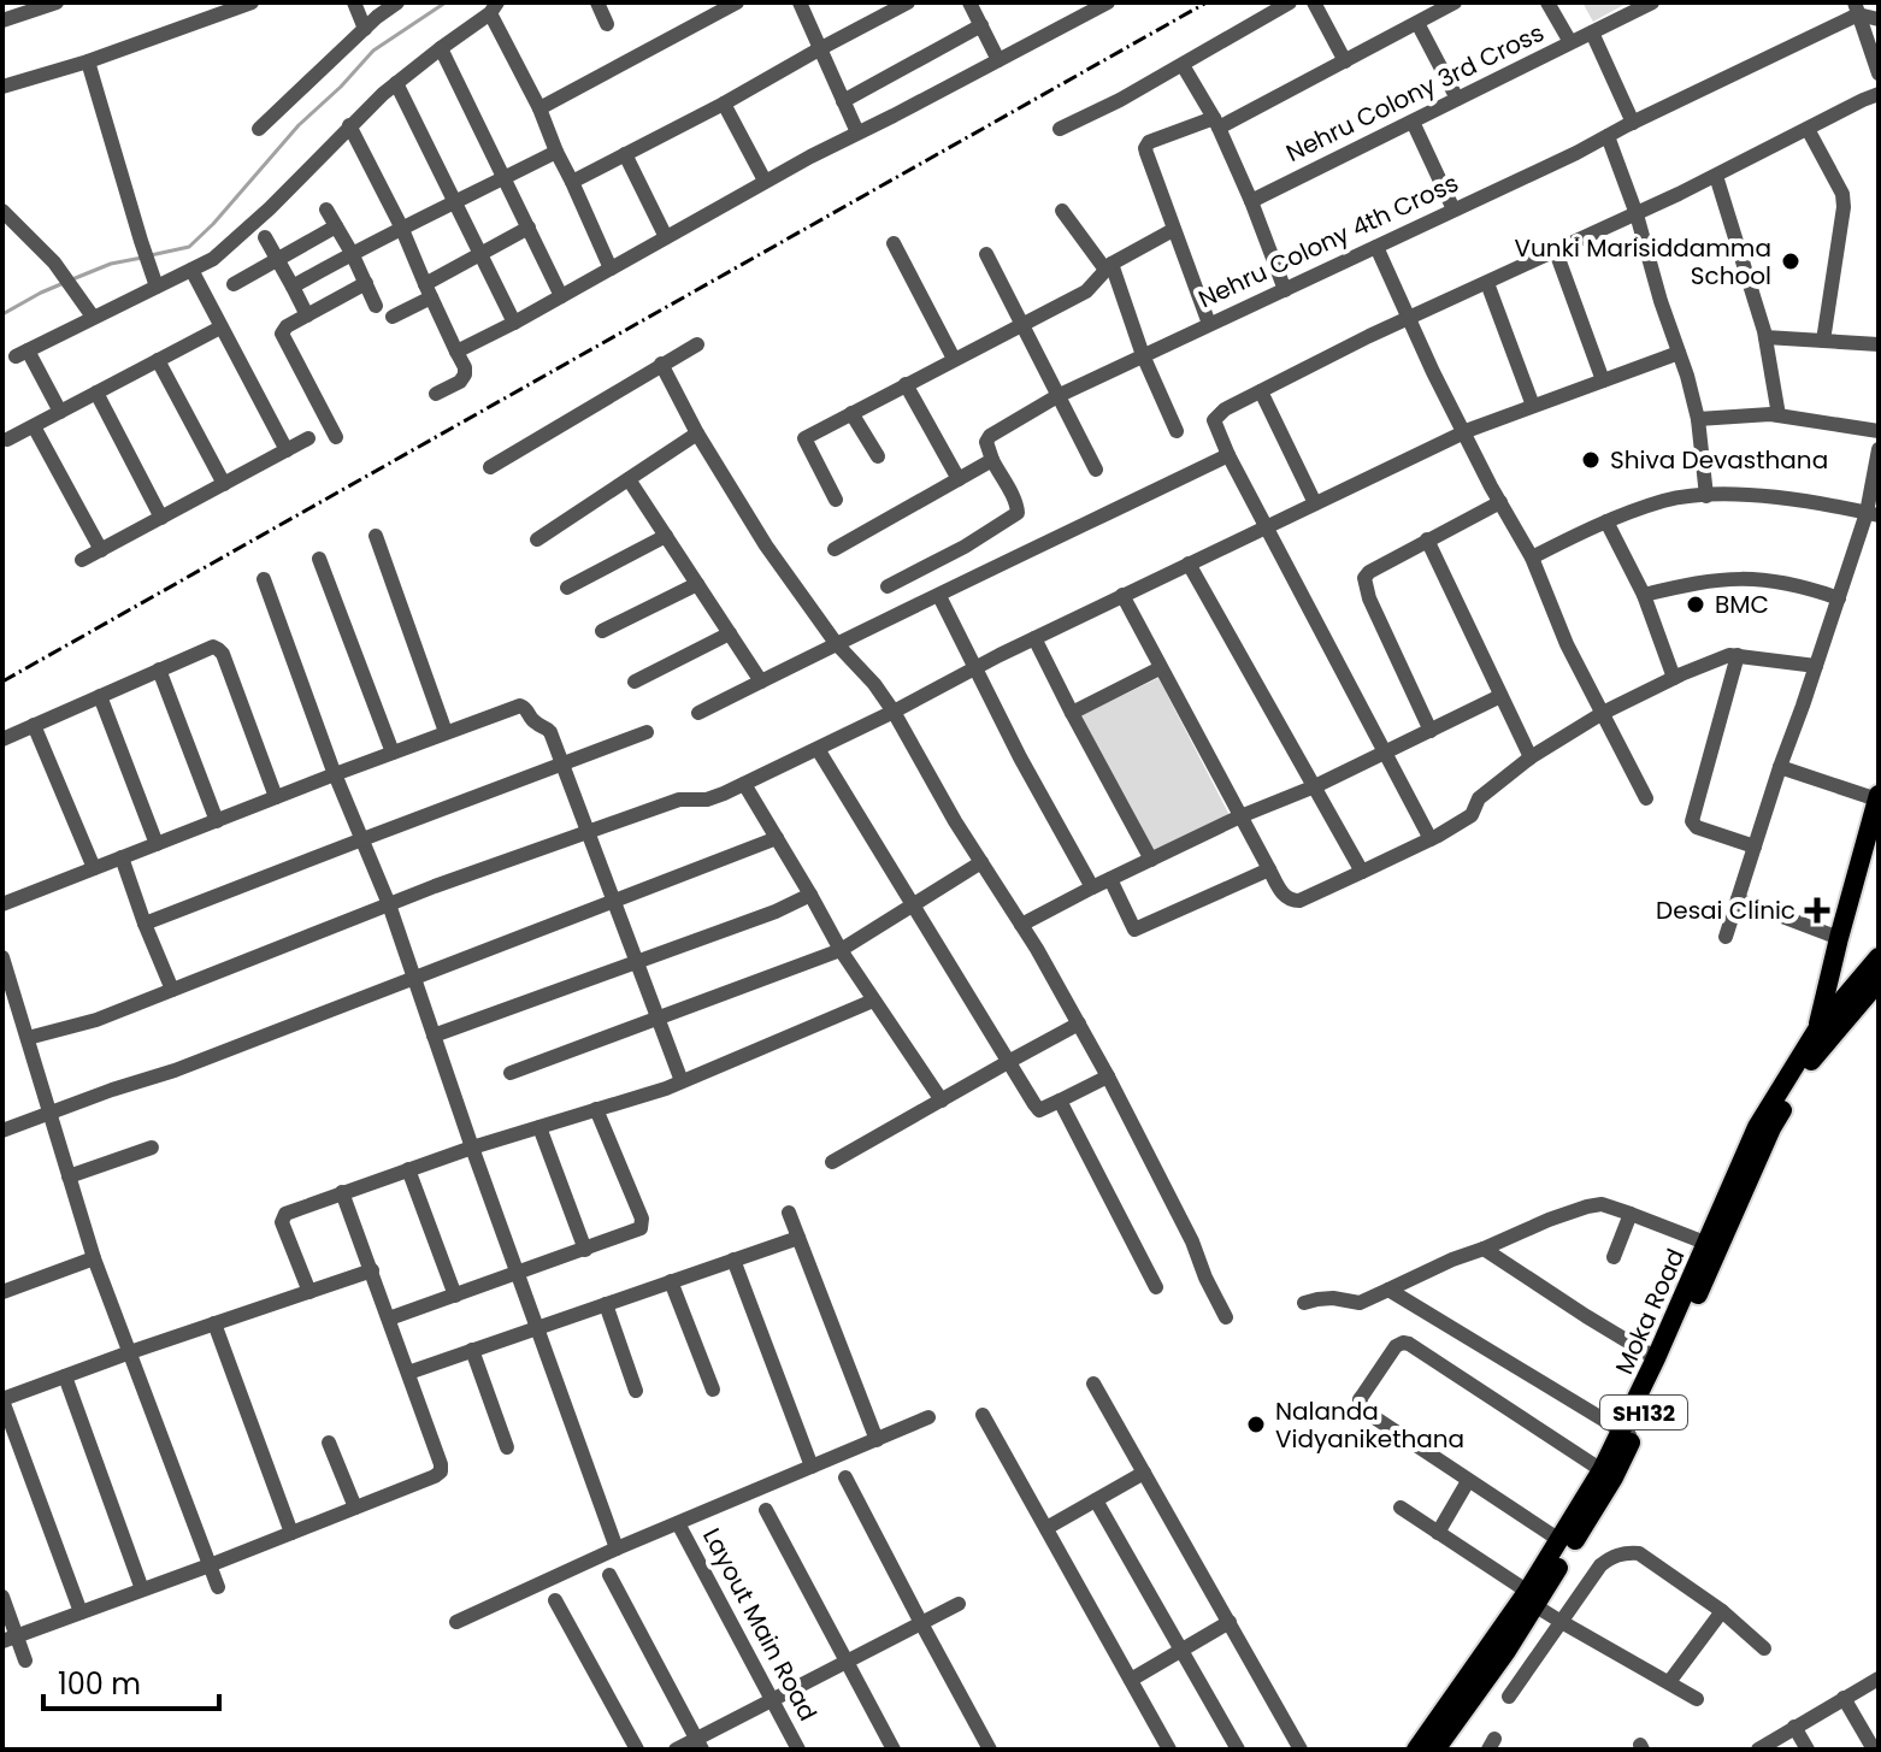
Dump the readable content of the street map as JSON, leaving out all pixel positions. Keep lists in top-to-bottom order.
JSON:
{
  "streets": {
    "main road": ["Moka Road", "SH132"],
    "street": ["Nehru Colony 3rd Cross", "Nehru Colony 4th Cross", "Layout Main Road"]
  },
  "crossings": [
    ["Moka Road", "SH132"]
  ],
  "places": {
    "other": [
      "Vunki Marisiddamma School",
      "Shiva Devasthana",
      "BMC",
      "Nalanda Vidyanikethana"
    ],
    "health": ["Desai Clinic"]
  },
  "scale_bar": "100 m"
}
